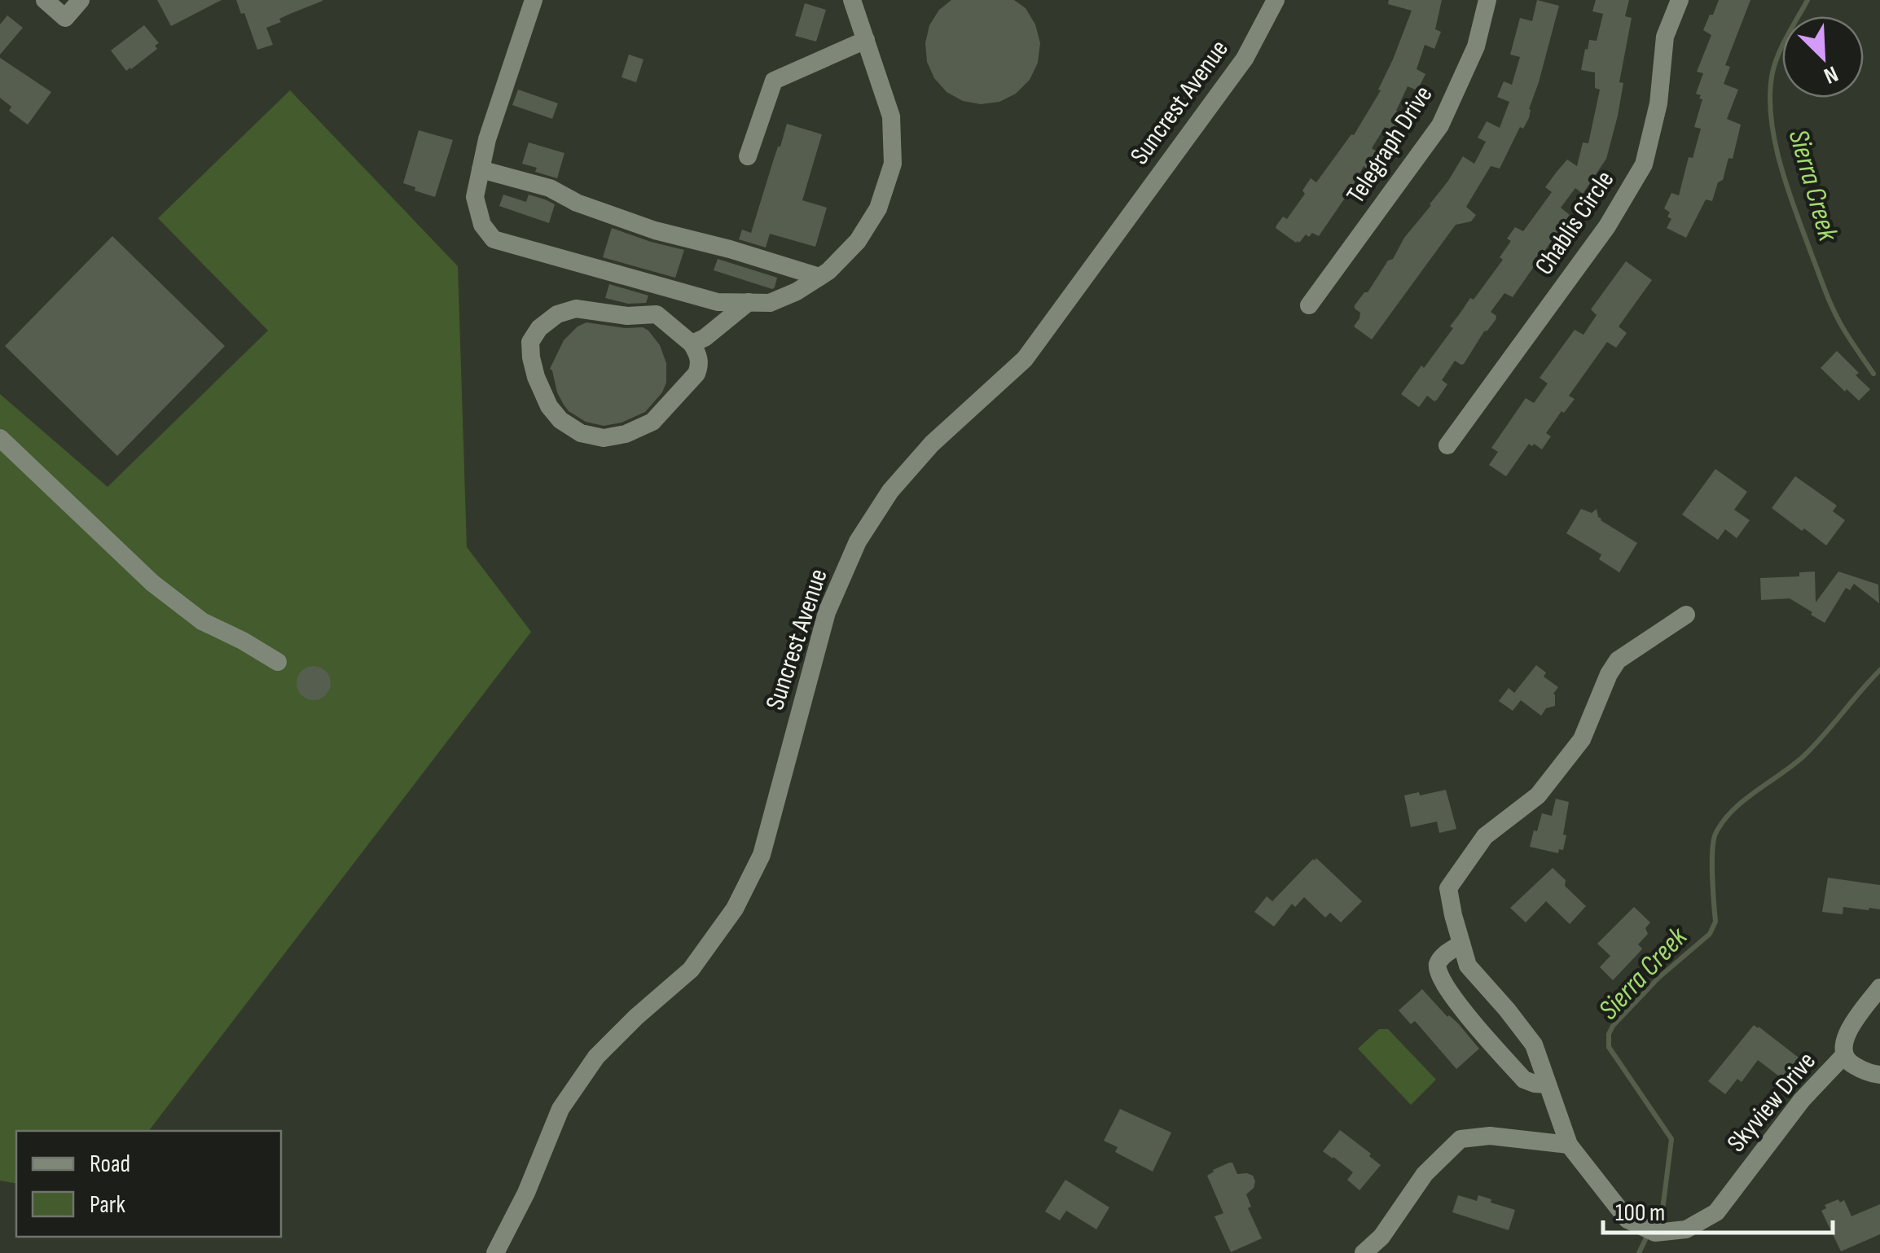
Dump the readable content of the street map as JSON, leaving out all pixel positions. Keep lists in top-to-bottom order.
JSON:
{
  "streets": {
    "street": [
      "Suncrest Avenue",
      "Telegraph Drive",
      "Chablis Circle",
      "Skyview Drive"
    ]
  },
  "water": ["Sierra Creek"],
  "legend": ["Road", "Park"],
  "scale_bar": "100 m",
  "north": "bottom right"
}
